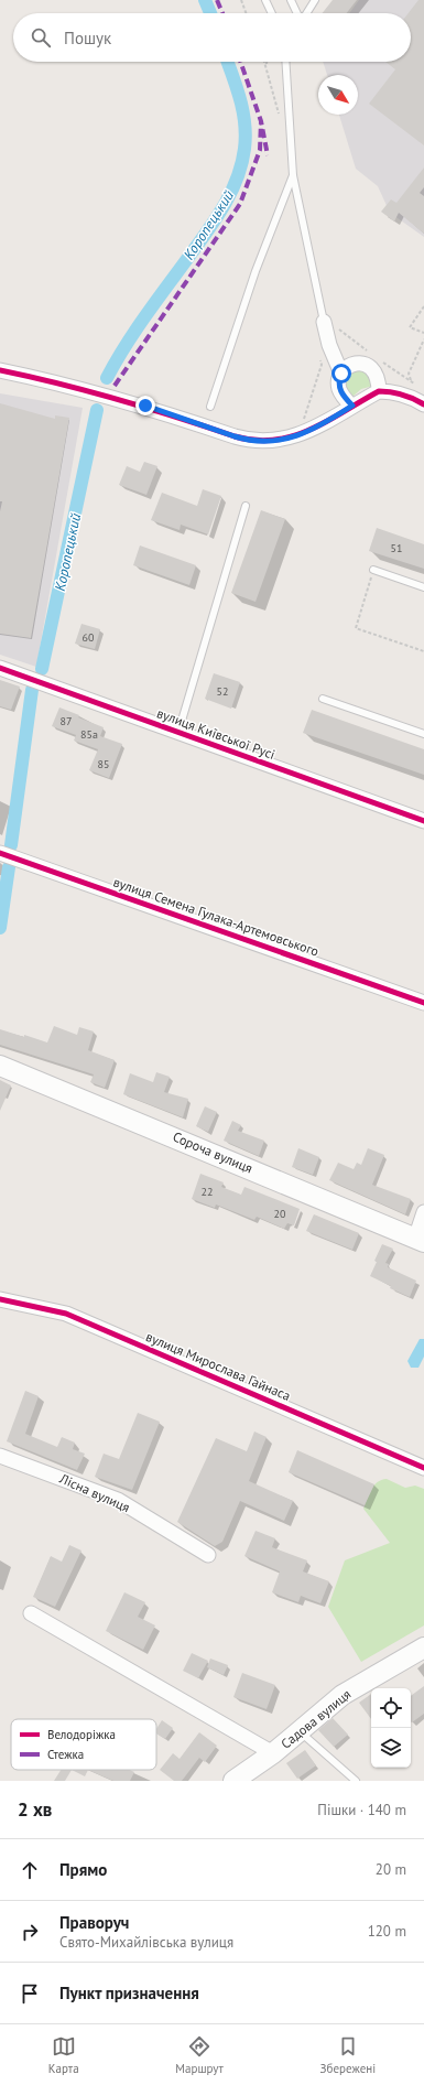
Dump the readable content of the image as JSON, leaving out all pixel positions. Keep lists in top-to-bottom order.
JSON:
{
  "streets": {
    "main road": ["Сороча вулиця", "Садова вулиця"],
    "street": [
      "вулиця Київської Русі",
      "вулиця Семена Гулака-Артемовського",
      "вулиця Мирослава Гайнаса",
      "Лісна вулиця"
    ]
  },
  "water": ["Коропецький"],
  "house_numbers": [
    "51",
    "60",
    "52",
    "87",
    "85а",
    "85",
    "22",
    "20"
  ],
  "legend": ["Велодоріжка", "Стежка"],
  "north": "bottom right",
  "page": {
    "search": "Пошук",
    "heading": ["2 хв", "Пішки · 140 m"],
    "list": [
      ["Прямо", "20 m"],
      ["Праворуч", "Свято-Михайлівська вулиця", "120 m"],
      "Пункт призначення"
    ],
    "nav": ["Карта", "Маршрут", "Збережені"]
  }
}
